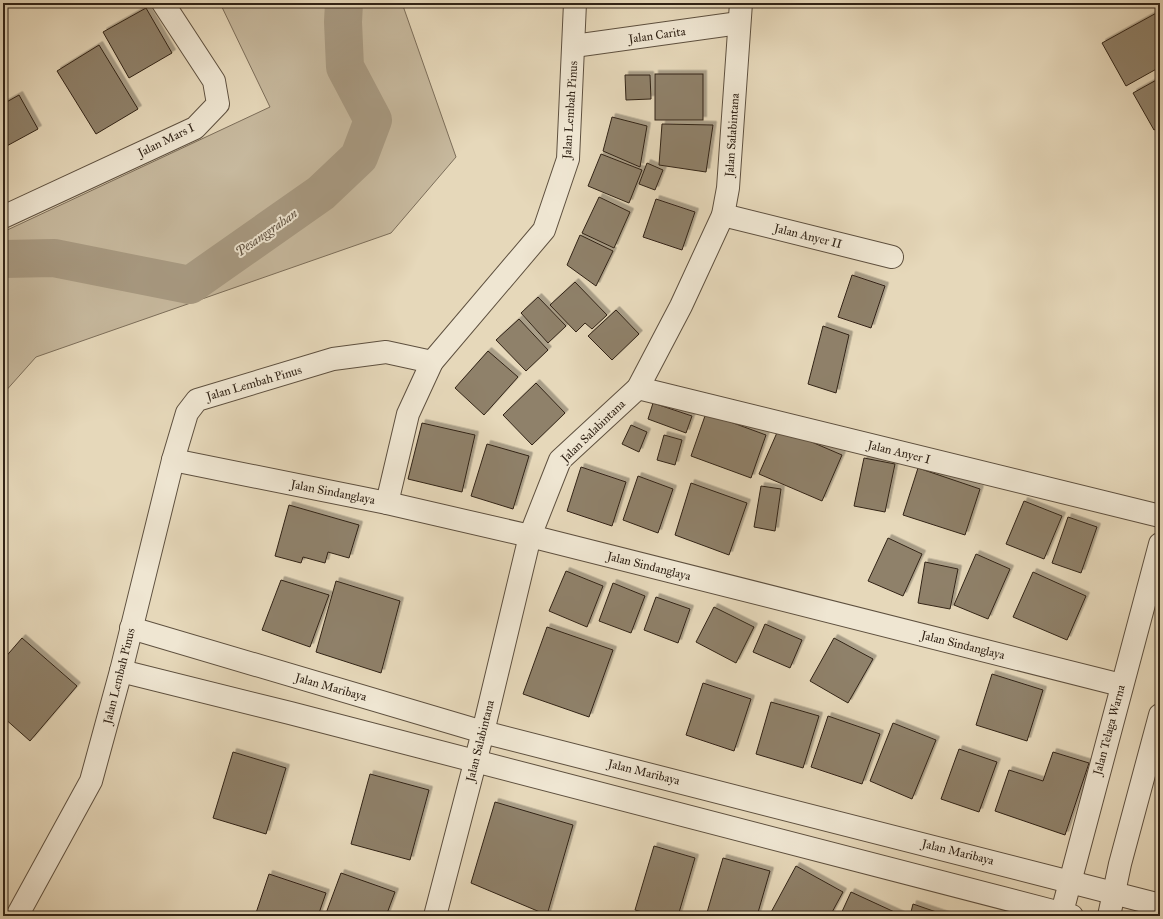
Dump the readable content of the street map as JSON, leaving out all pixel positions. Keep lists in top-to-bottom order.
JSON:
{
  "streets": {
    "street": [
      "Jalan Carita",
      "Jalan Lembah Pinus",
      "Jalan Salabintana",
      "Jalan Mars I",
      "Jalan Anyer II",
      "Jalan Anyer I",
      "Jalan Sindanglaya",
      "Jalan Maribaya",
      "Jalan Telaga Warna"
    ]
  },
  "crossings": [
    ["Jalan Carita", "Jalan Lembah Pinus"],
    ["Jalan Carita", "Jalan Salabintana"],
    ["Jalan Lembah Pinus", "Jalan Sindanglaya"],
    ["Jalan Lembah Pinus", "Jalan Maribaya"],
    ["Jalan Salabintana", "Jalan Anyer II"],
    ["Jalan Salabintana", "Jalan Anyer I"],
    ["Jalan Salabintana", "Jalan Sindanglaya"],
    ["Jalan Salabintana", "Jalan Maribaya"],
    ["Jalan Sindanglaya", "Jalan Telaga Warna"],
    ["Jalan Maribaya", "Jalan Telaga Warna"]
  ],
  "water": ["Pesanggrahan"]
}
